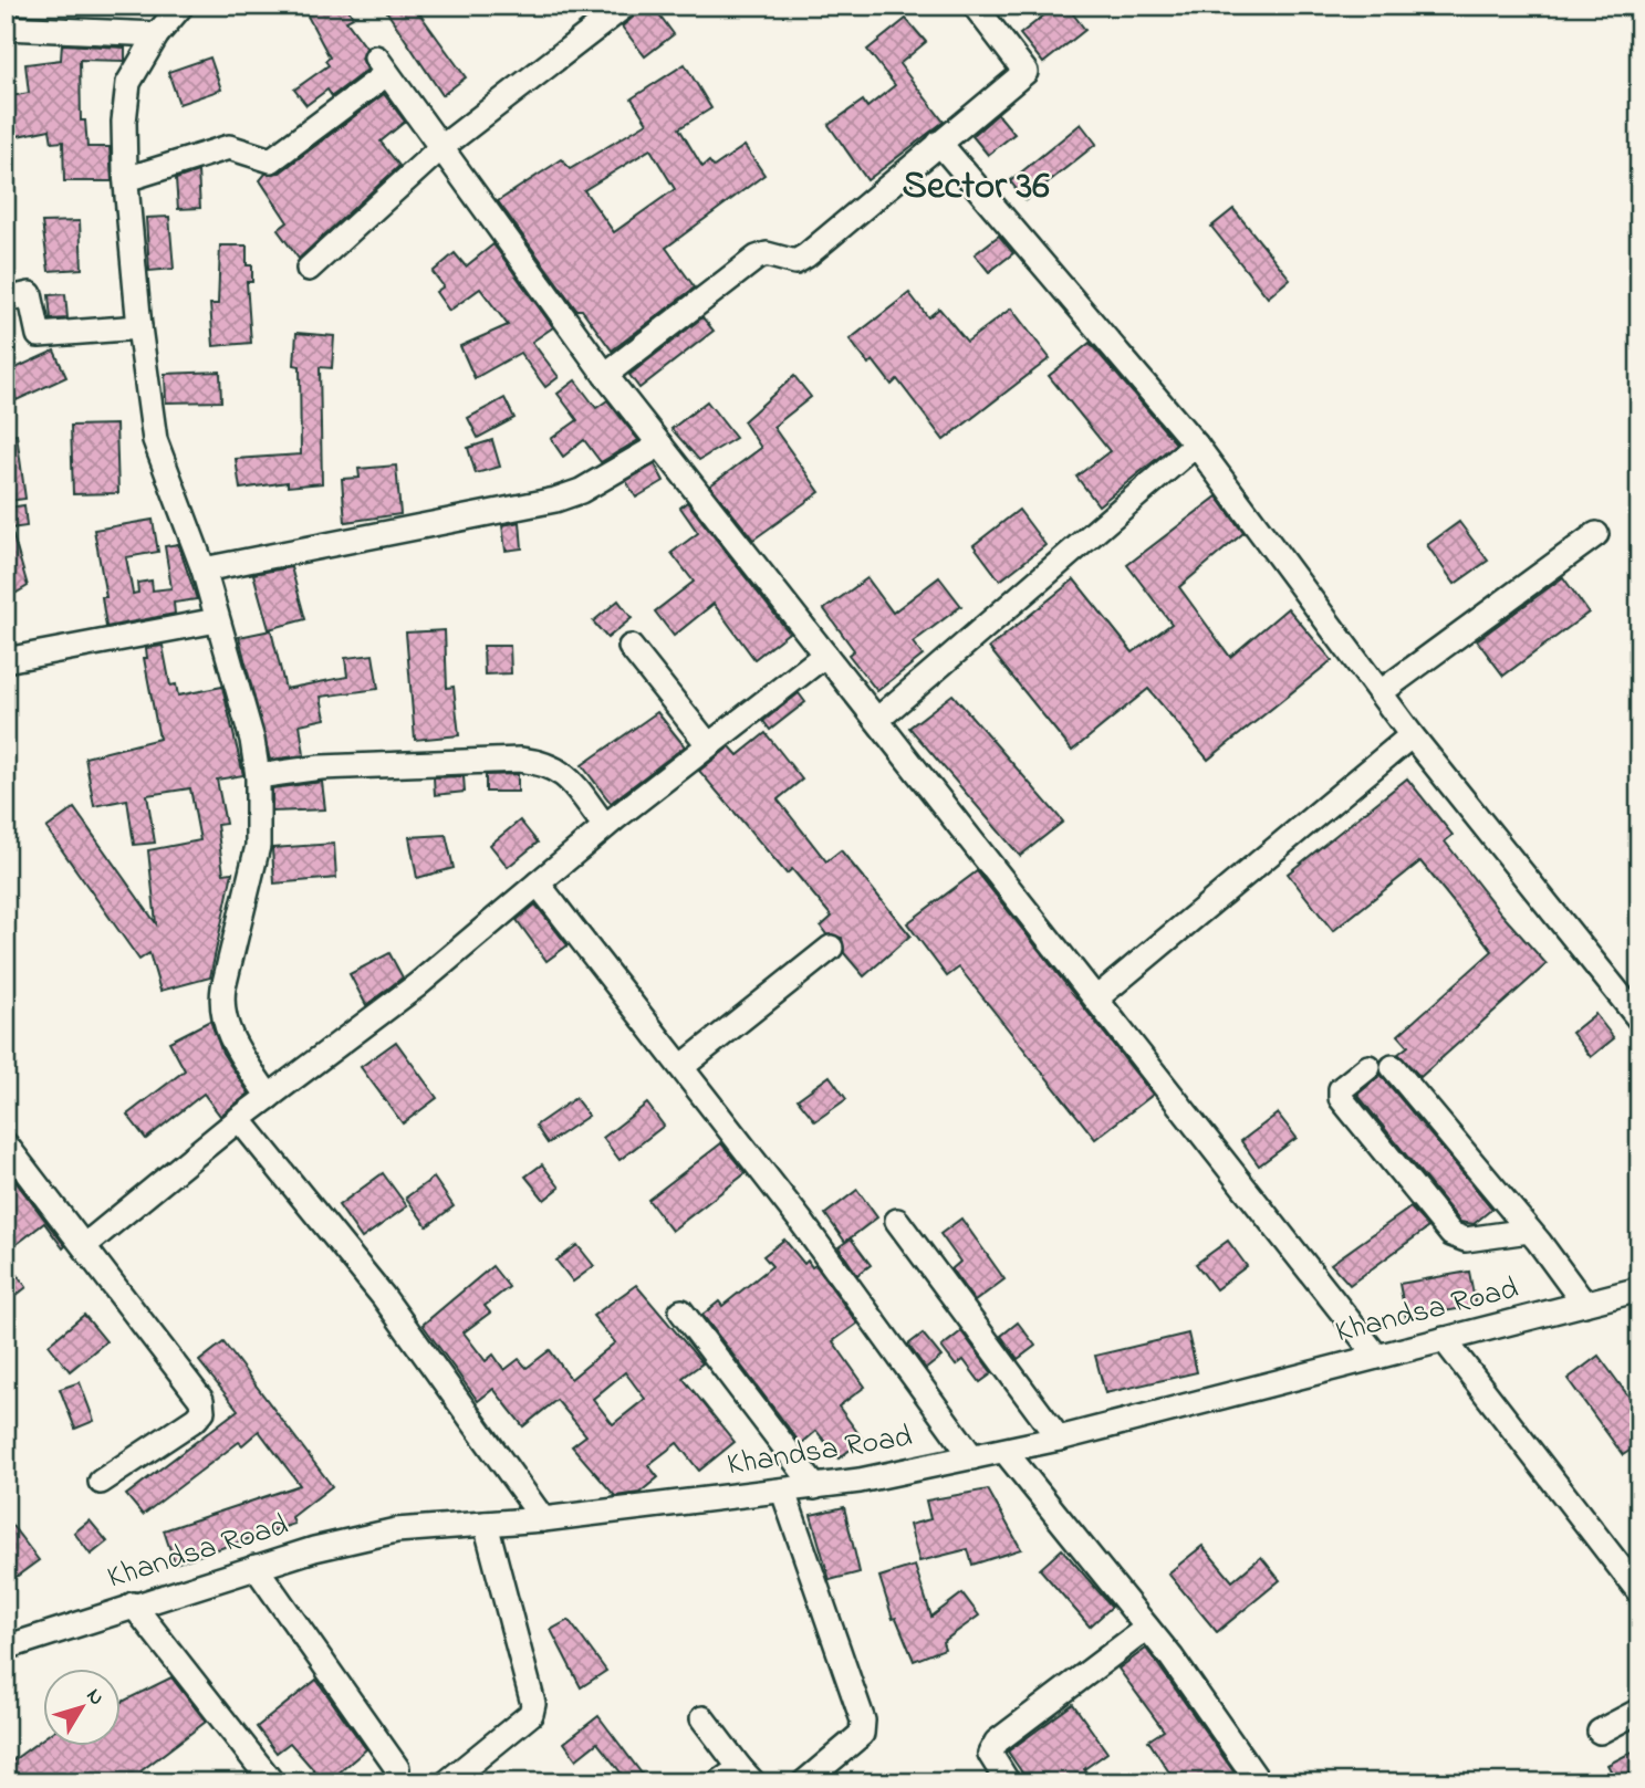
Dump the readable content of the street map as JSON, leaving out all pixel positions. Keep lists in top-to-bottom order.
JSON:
{
  "streets": {
    "street": ["Khandsa Road"]
  },
  "districts": ["Sector 36"],
  "north": "top right"
}
